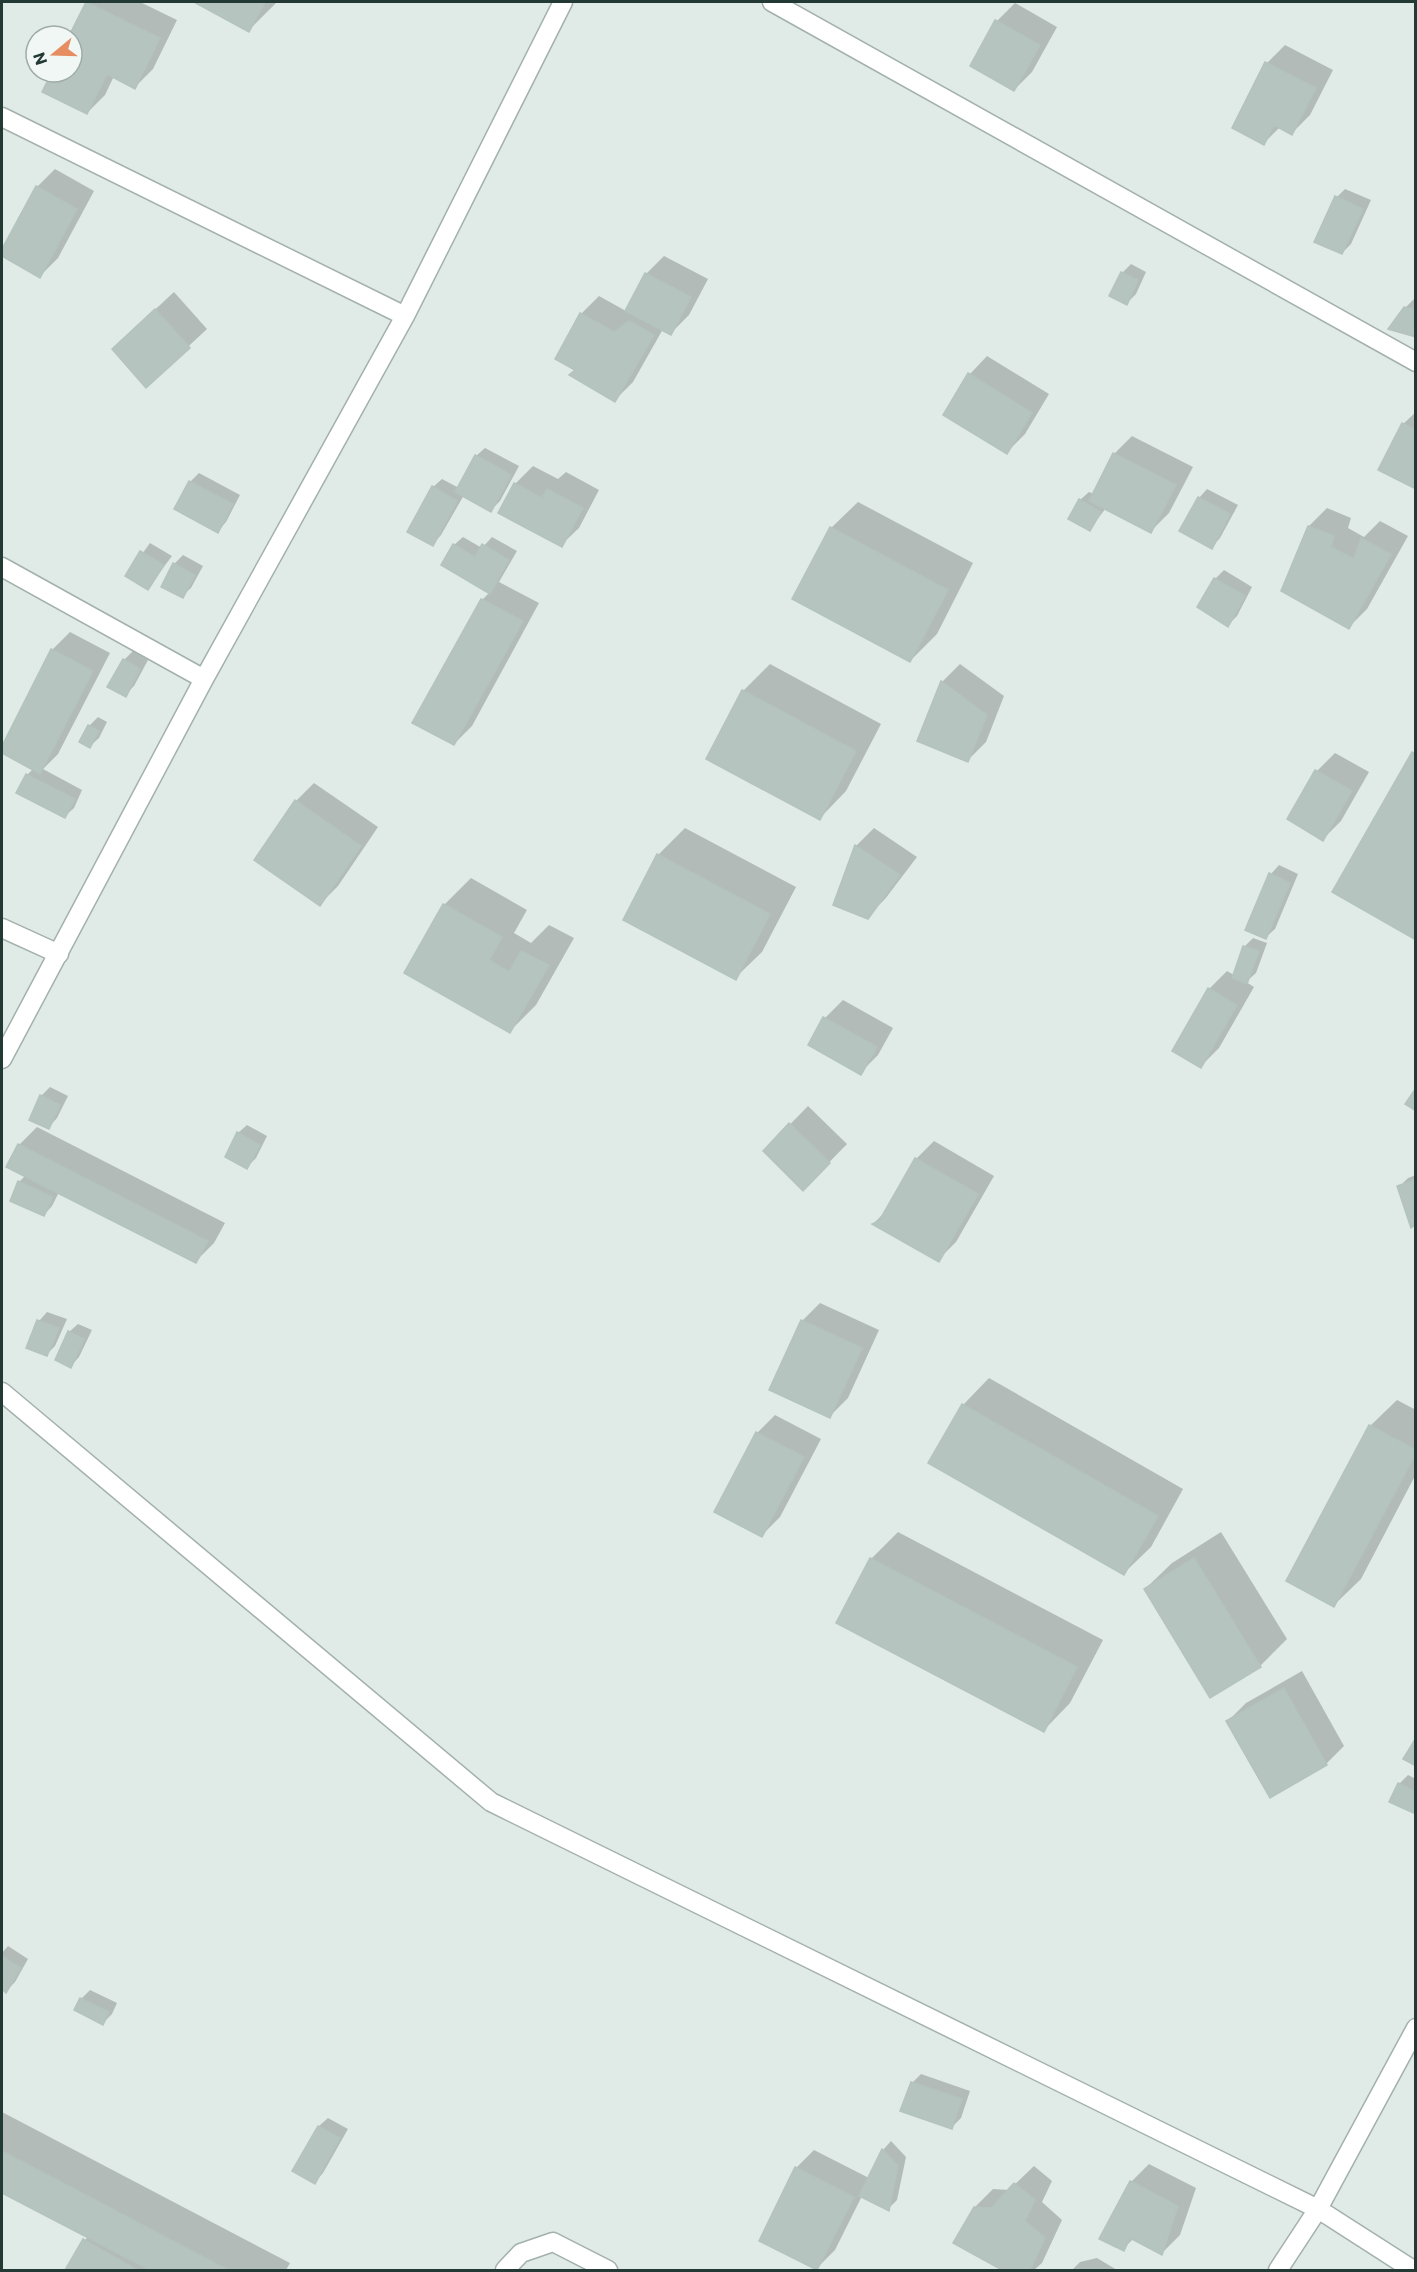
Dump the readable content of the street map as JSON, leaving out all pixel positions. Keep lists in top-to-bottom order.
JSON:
{
  "north": "left"
}
